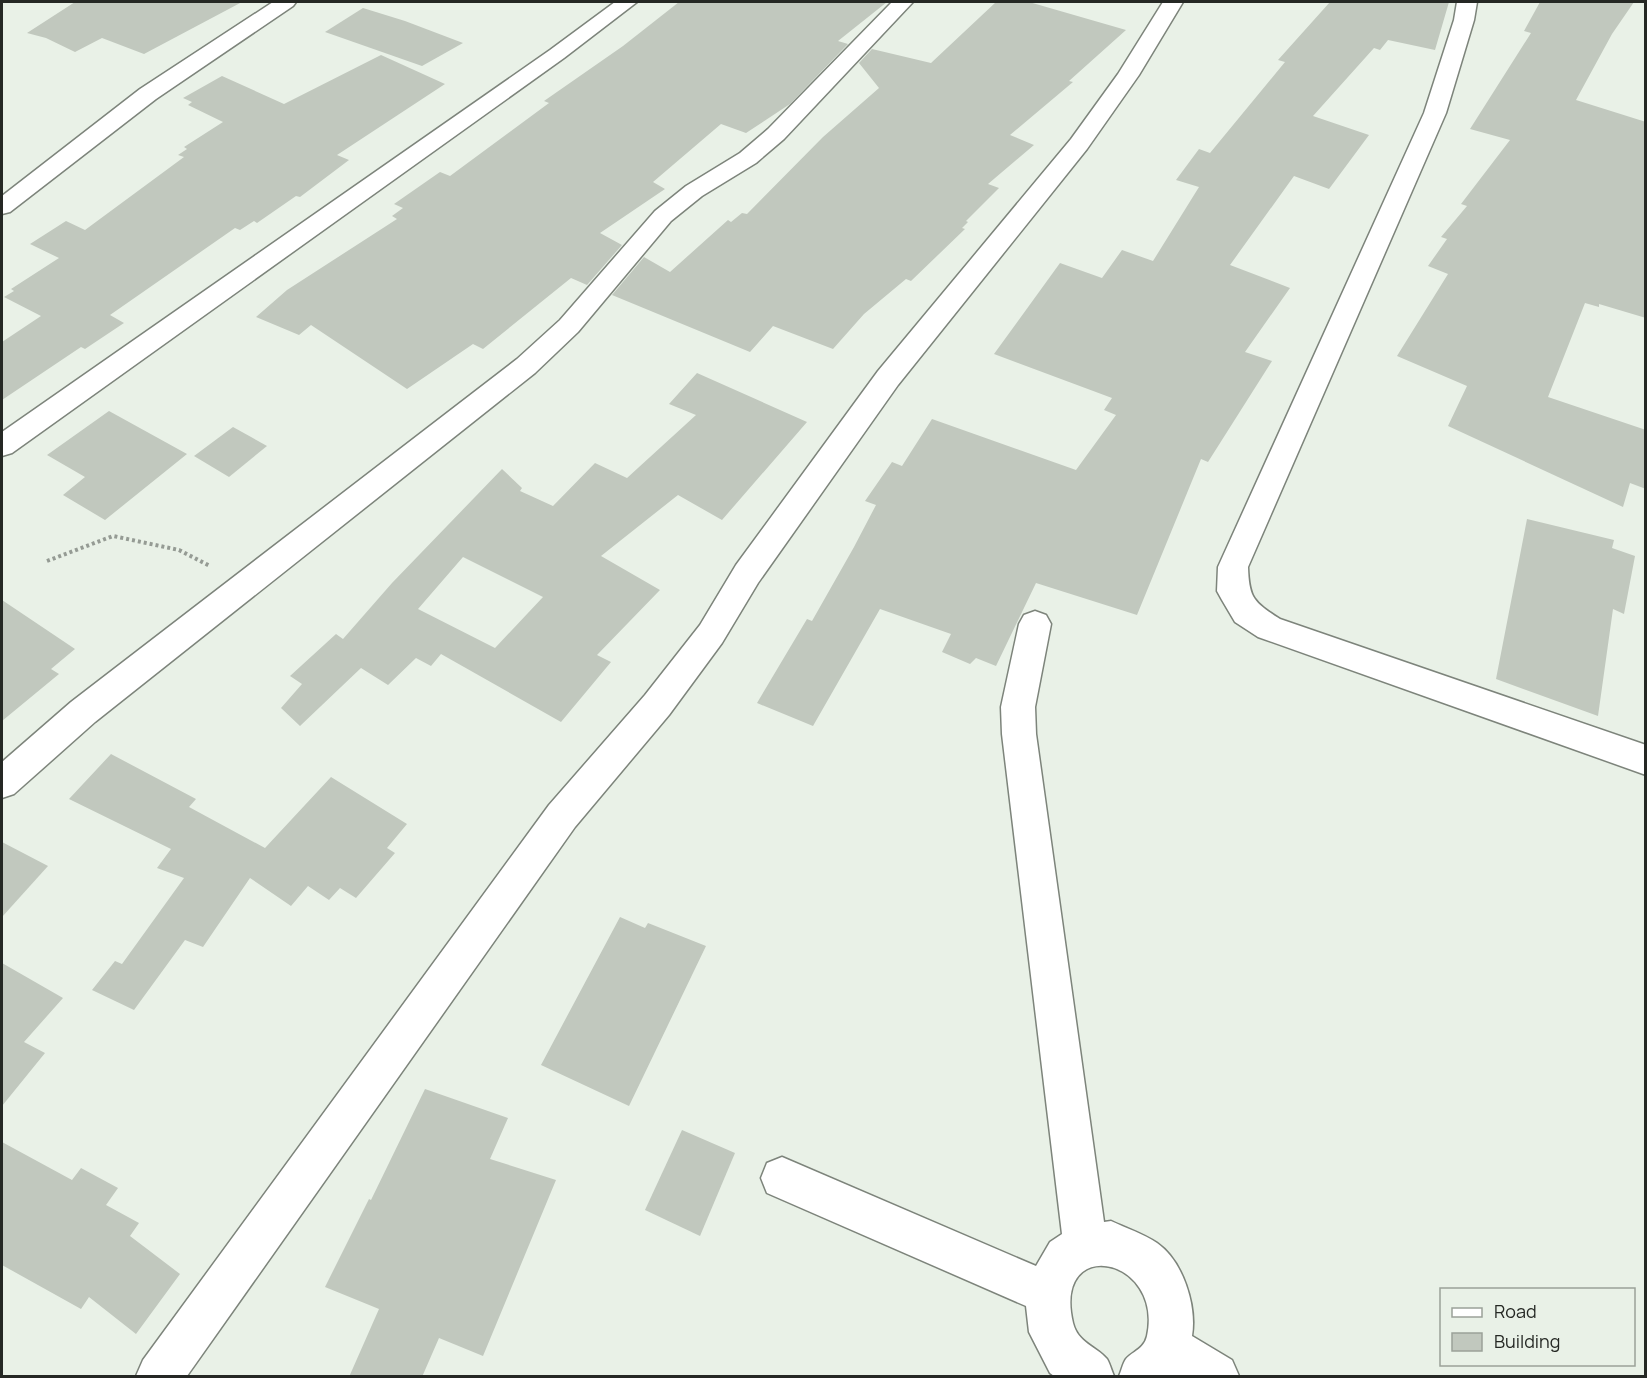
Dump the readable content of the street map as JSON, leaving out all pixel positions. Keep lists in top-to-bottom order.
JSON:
{
  "legend": ["Road", "Building"]
}
